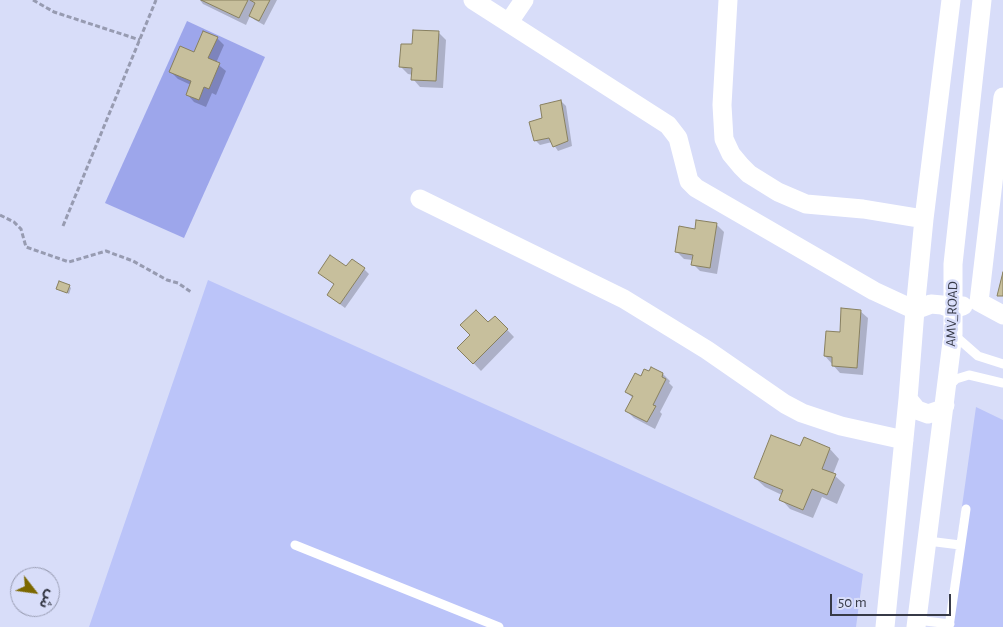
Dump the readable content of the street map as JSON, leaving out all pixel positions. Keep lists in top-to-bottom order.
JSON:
{
  "streets": {
    "street": ["AMV_ROAD"]
  },
  "scale_bar": "50 m",
  "north": "bottom right"
}
